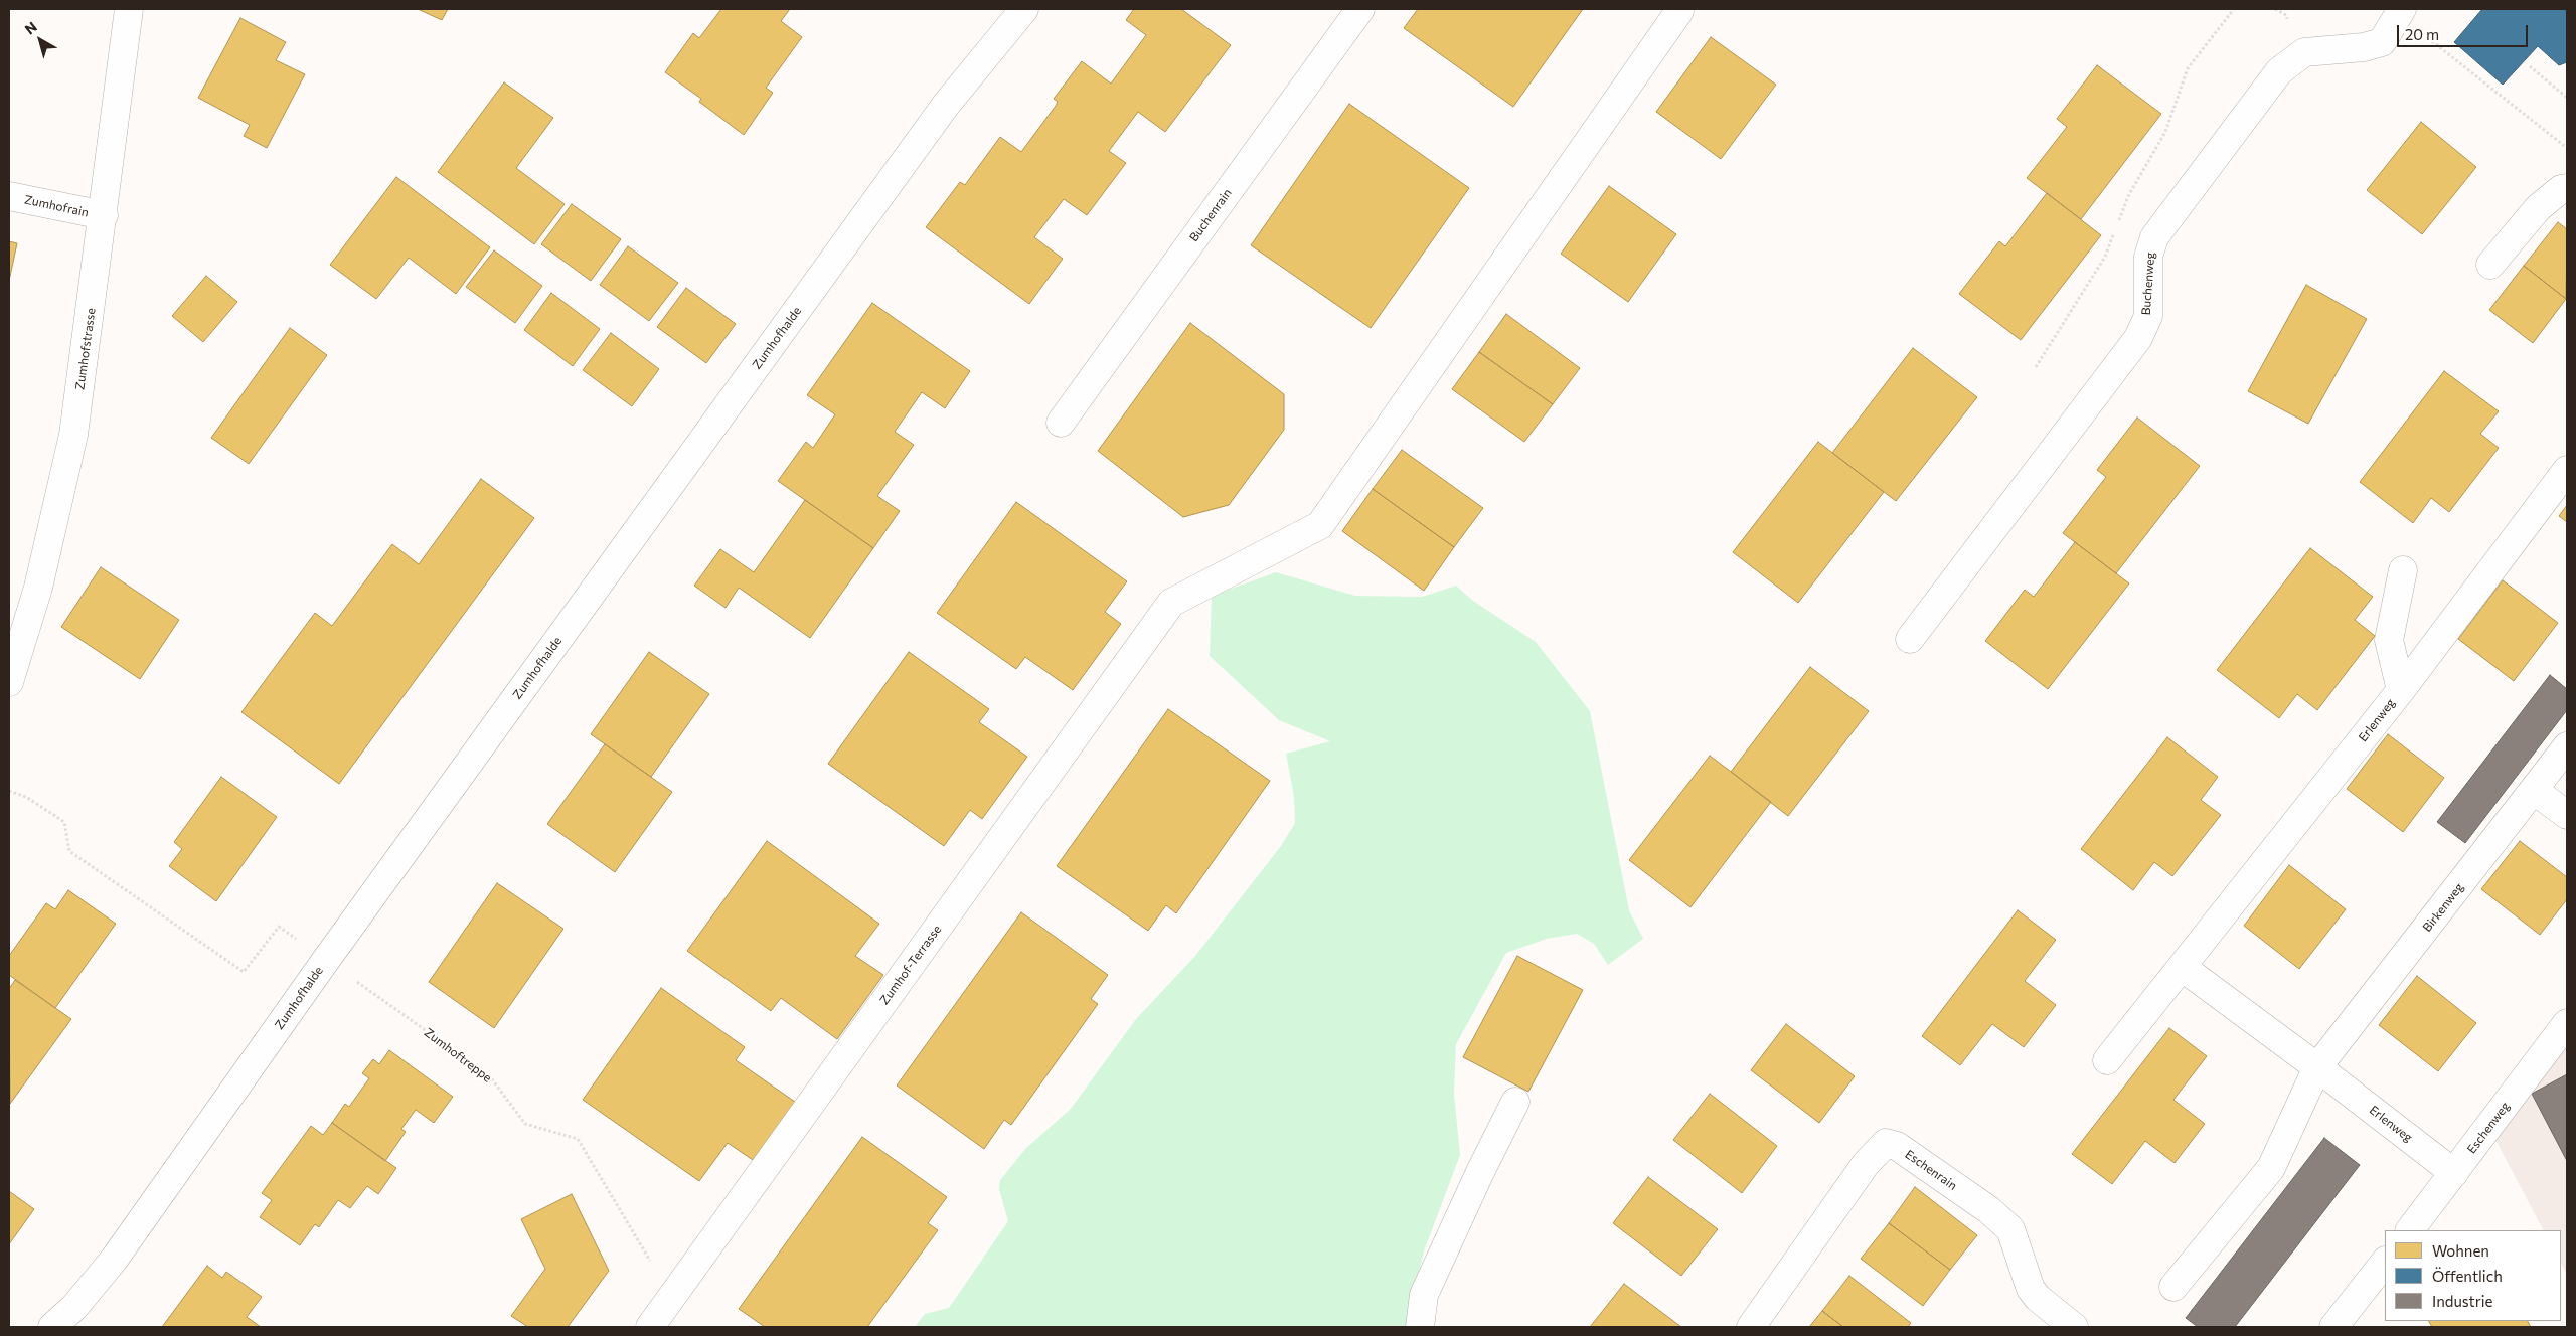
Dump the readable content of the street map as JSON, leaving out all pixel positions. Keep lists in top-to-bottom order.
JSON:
{
  "streets": {
    "street": [
      "Zumhofrain",
      "Buchenrain",
      "Buchenweg",
      "Zumhofhalde",
      "Zumhofstrasse",
      "Erlenweg",
      "Birkenweg",
      "Zumhof-Terrasse",
      "Eschenweg",
      "Eschenrain"
    ],
    "path": ["Zumhoftreppe"]
  },
  "crossings": [
    ["Zumhofrain", "Zumhofstrasse"],
    ["Erlenweg", "Birkenweg"],
    ["Erlenweg", "Eschenweg"]
  ],
  "legend": ["Wohnen", "Öffentlich", "Industrie"],
  "scale_bar": "20 m",
  "north": "top left"
}
